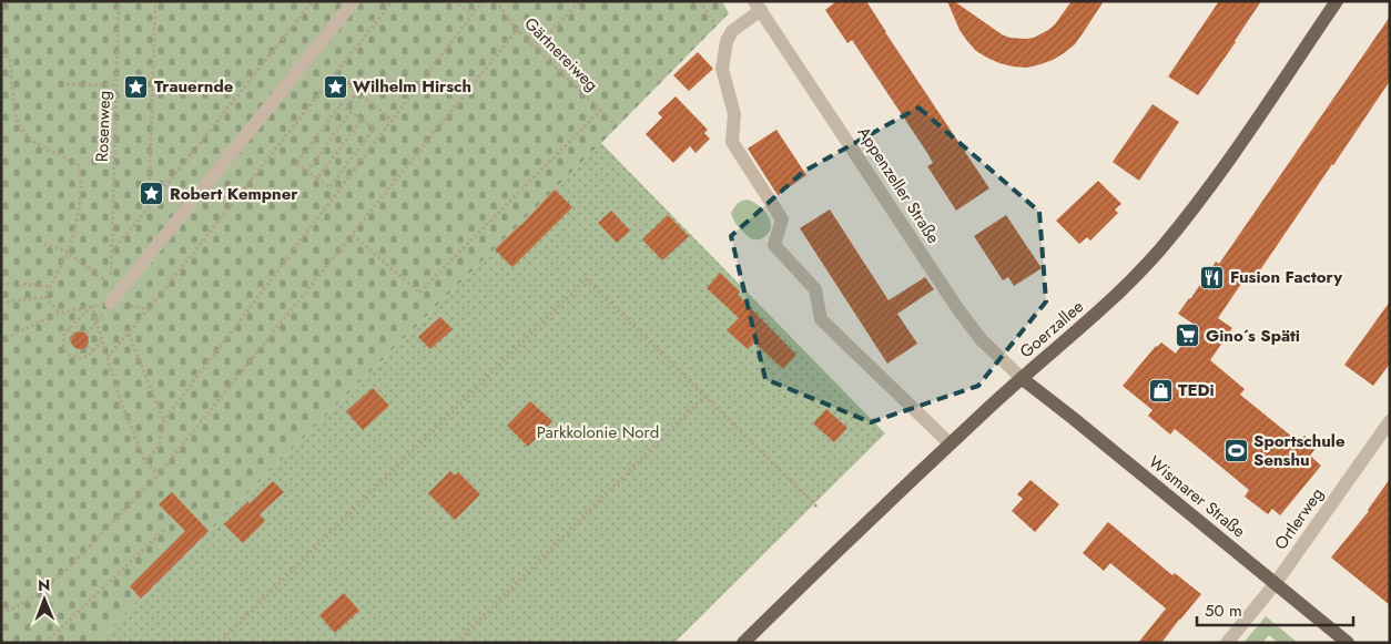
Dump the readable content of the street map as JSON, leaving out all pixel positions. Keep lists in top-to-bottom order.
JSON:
{
  "streets": {
    "main road": ["Goerzallee", "Wismarer Straße"],
    "street": ["Appenzeller Straße", "Ortlerweg"],
    "path": ["Gärtnereiweg", "Rosenweg"]
  },
  "crossings": [
    ["Appenzeller Straße", "Goerzallee"],
    ["Appenzeller Straße", "Wismarer Straße"],
    ["Goerzallee", "Wismarer Straße"],
    ["Wismarer Straße", "Ortlerweg"]
  ],
  "parks": ["Parkkolonie Nord"],
  "places": {
    "place": ["Trauernde", "Wilhelm Hirsch", "Robert Kempner"],
    "restaurant": ["Fusion Factory"],
    "supermarket": ["Gino´s Späti"],
    "shop": ["TEDi"],
    "sports": ["Sportschule Senshu"]
  },
  "scale_bar": "50 m",
  "north": "top"
}
